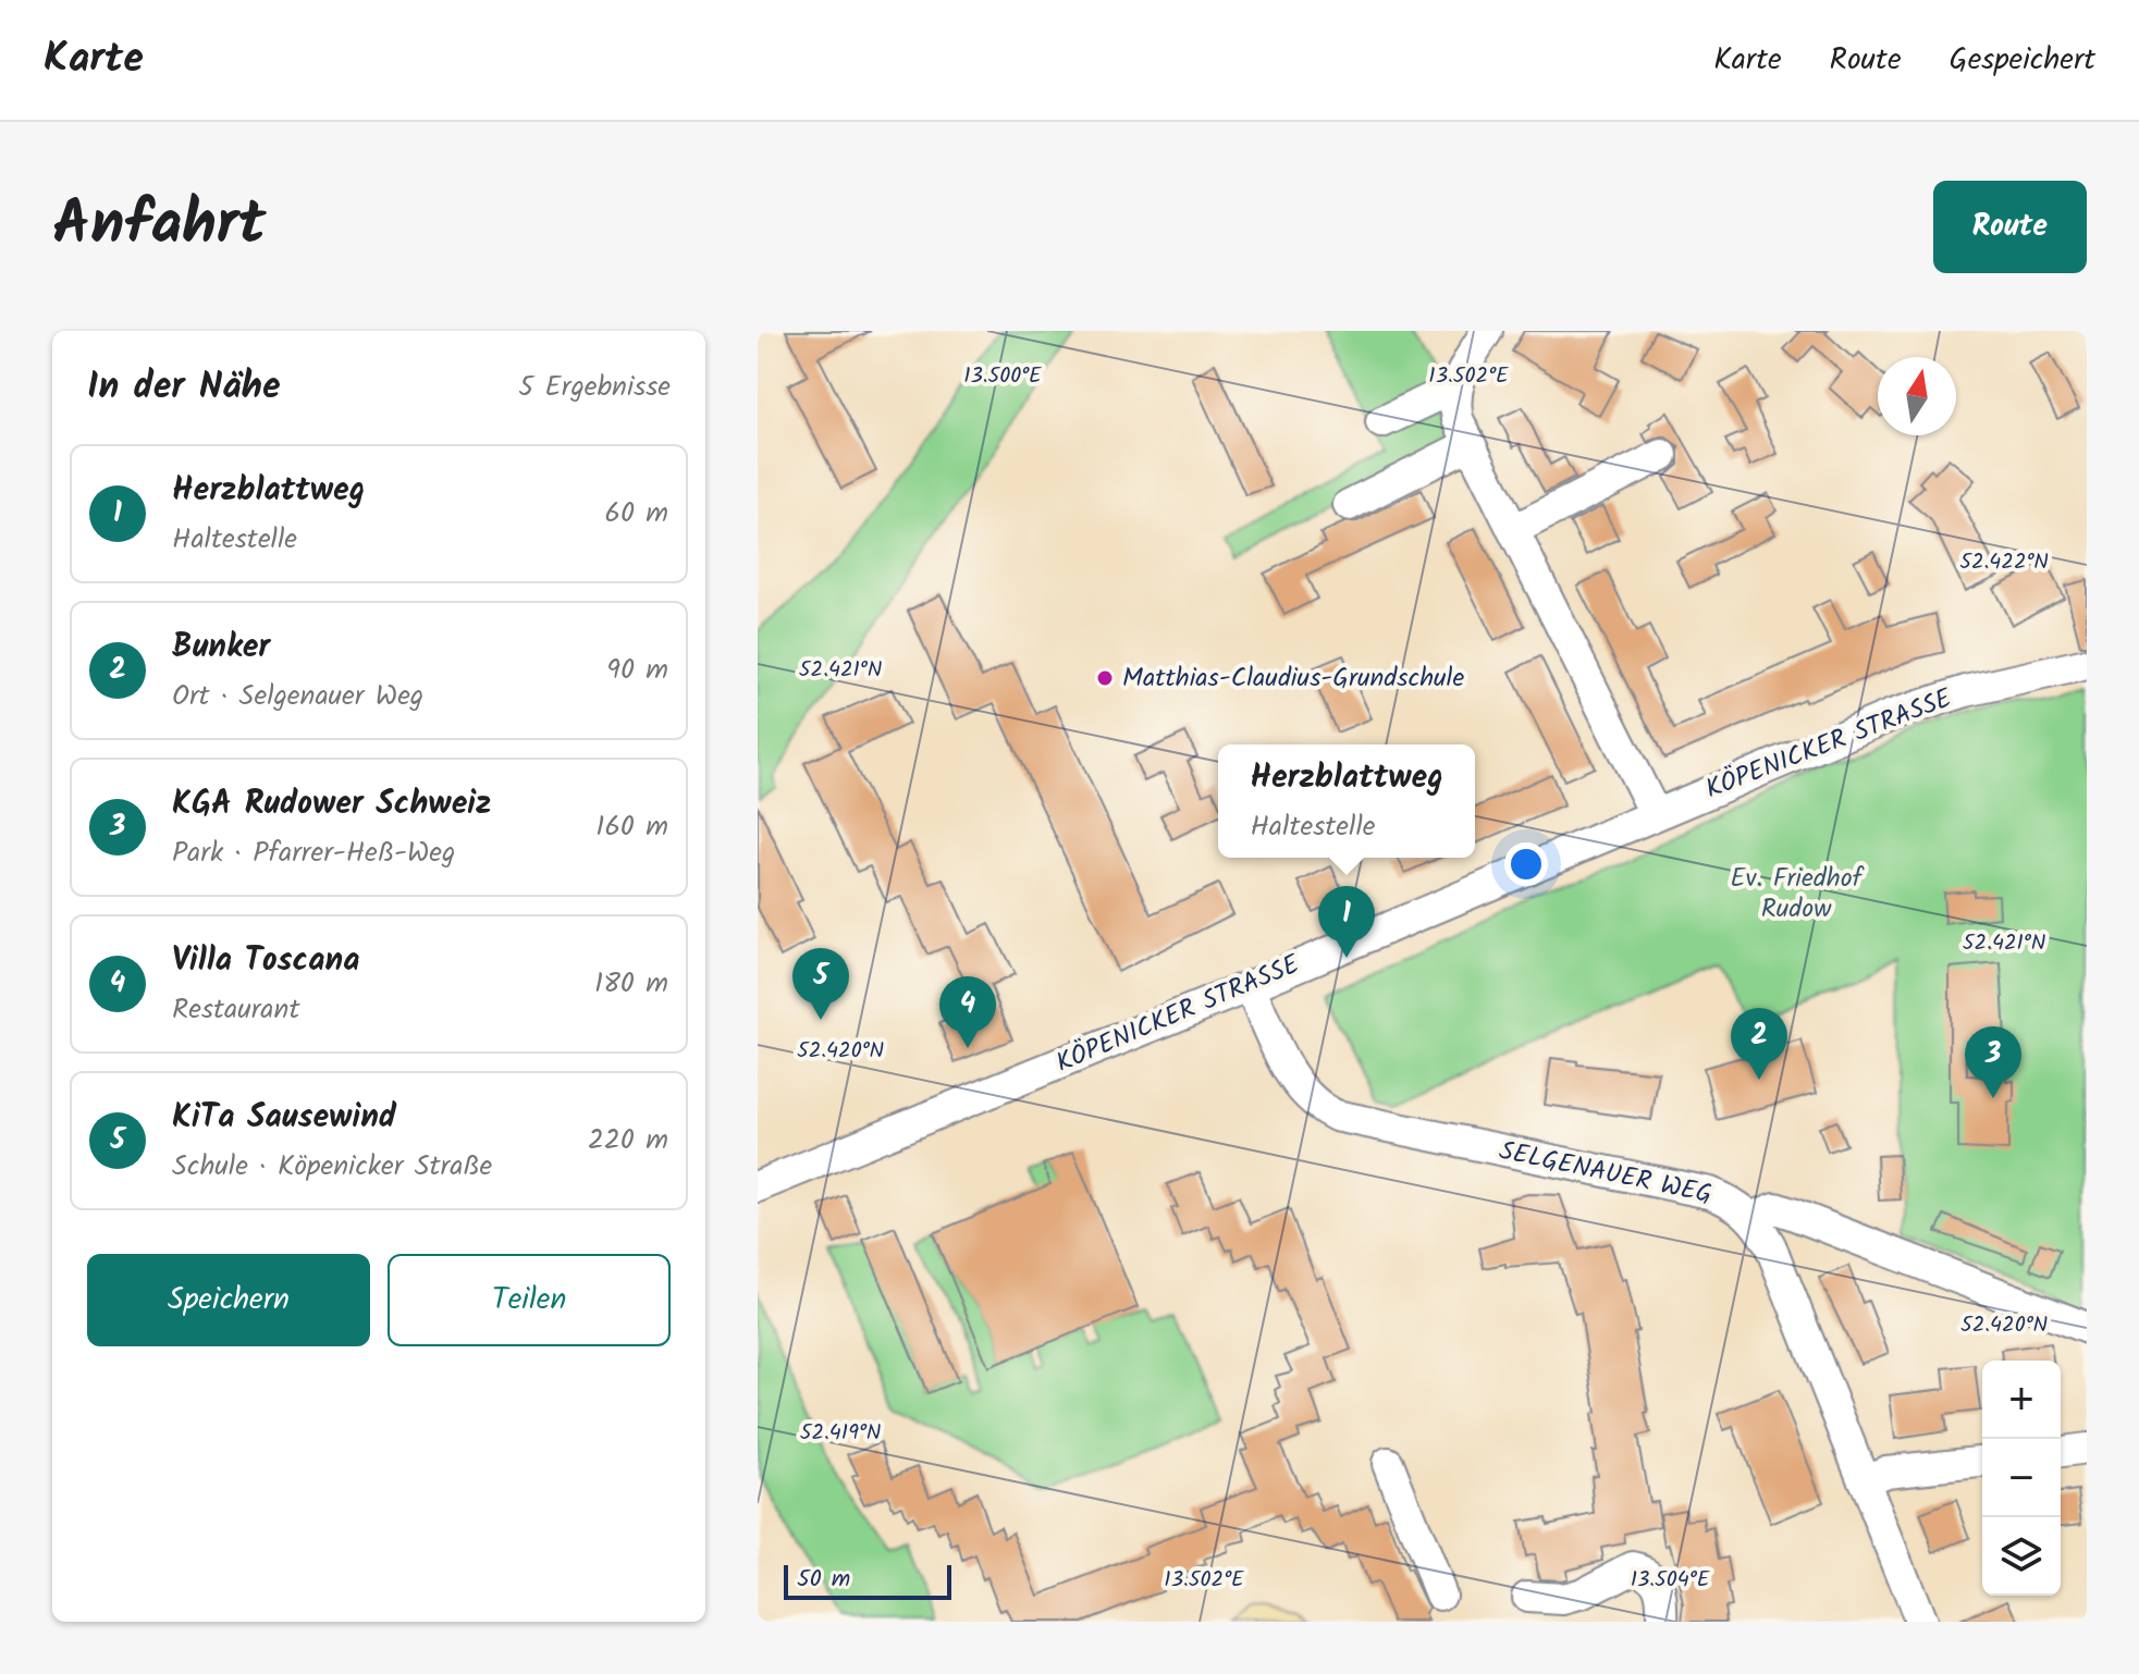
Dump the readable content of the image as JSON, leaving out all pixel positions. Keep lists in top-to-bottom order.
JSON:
{
  "streets": {
    "street": ["KÖPENICKER STRASSE", "SELGENAUER WEG"]
  },
  "crossings": [
    ["KÖPENICKER STRASSE", "SELGENAUER WEG"]
  ],
  "parks": ["Ev. Friedhof Rudow"],
  "places": ["Matthias-Claudius-Grundschule"],
  "scale_bar": "50 m",
  "north": "top",
  "page": {
    "header": "Karte",
    "nav": ["Karte", "Route", "Gespeichert"],
    "title": "Anfahrt",
    "buttons": [
      "Route",
      ["Speichern", "Teilen"]
    ],
    "heading": ["In der Nähe", "5 Ergebnisse"],
    "list": [
      {
        "mark": "1",
        "name": "Herzblattweg",
        "note": "Haltestelle",
        "value": "60 m"
      },
      {
        "mark": "2",
        "name": "Bunker",
        "note": "Ort · Selgenauer Weg",
        "value": "90 m"
      },
      {
        "mark": "3",
        "name": "KGA Rudower Schweiz",
        "note": "Park · Pfarrer-Heß-Weg",
        "value": "160 m"
      },
      {
        "mark": "4",
        "name": "Villa Toscana",
        "note": "Restaurant",
        "value": "180 m"
      },
      {
        "mark": "5",
        "name": "KiTa Sausewind",
        "note": "Schule · Köpenicker Straße",
        "value": "220 m"
      }
    ],
    "popup": ["Herzblattweg", "Haltestelle"],
    "pins": [
      "1",
      "5",
      "4",
      "2",
      "3"
    ],
    "map_buttons": ["+", "−"],
    "scale": "50 m"
  },
  "coordinates": [
    "13.500°E",
    "13.502°E",
    "52.422°N",
    "52.421°N",
    "52.420°N",
    "52.419°N",
    "13.504°E"
  ]
}
